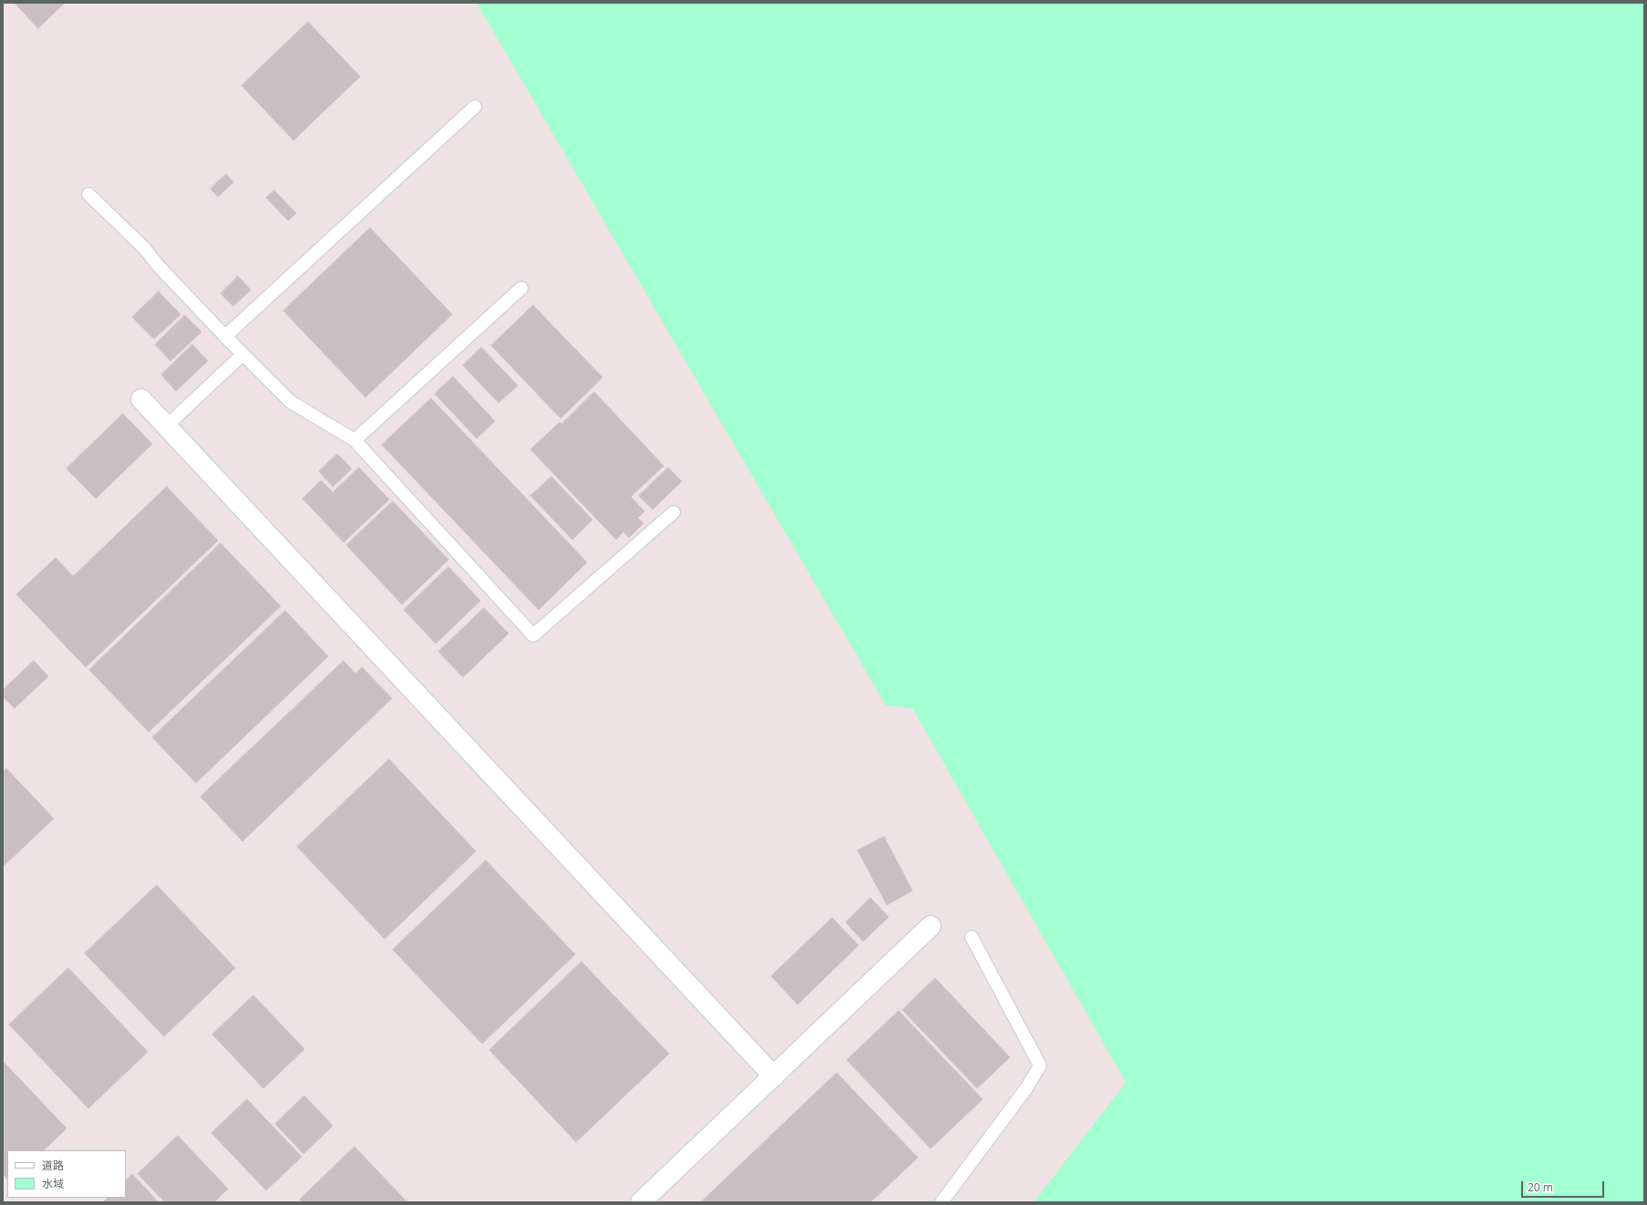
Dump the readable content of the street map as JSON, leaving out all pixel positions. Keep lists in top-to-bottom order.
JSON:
{
  "legend": ["道路", "水域"],
  "scale_bar": "20 m"
}
